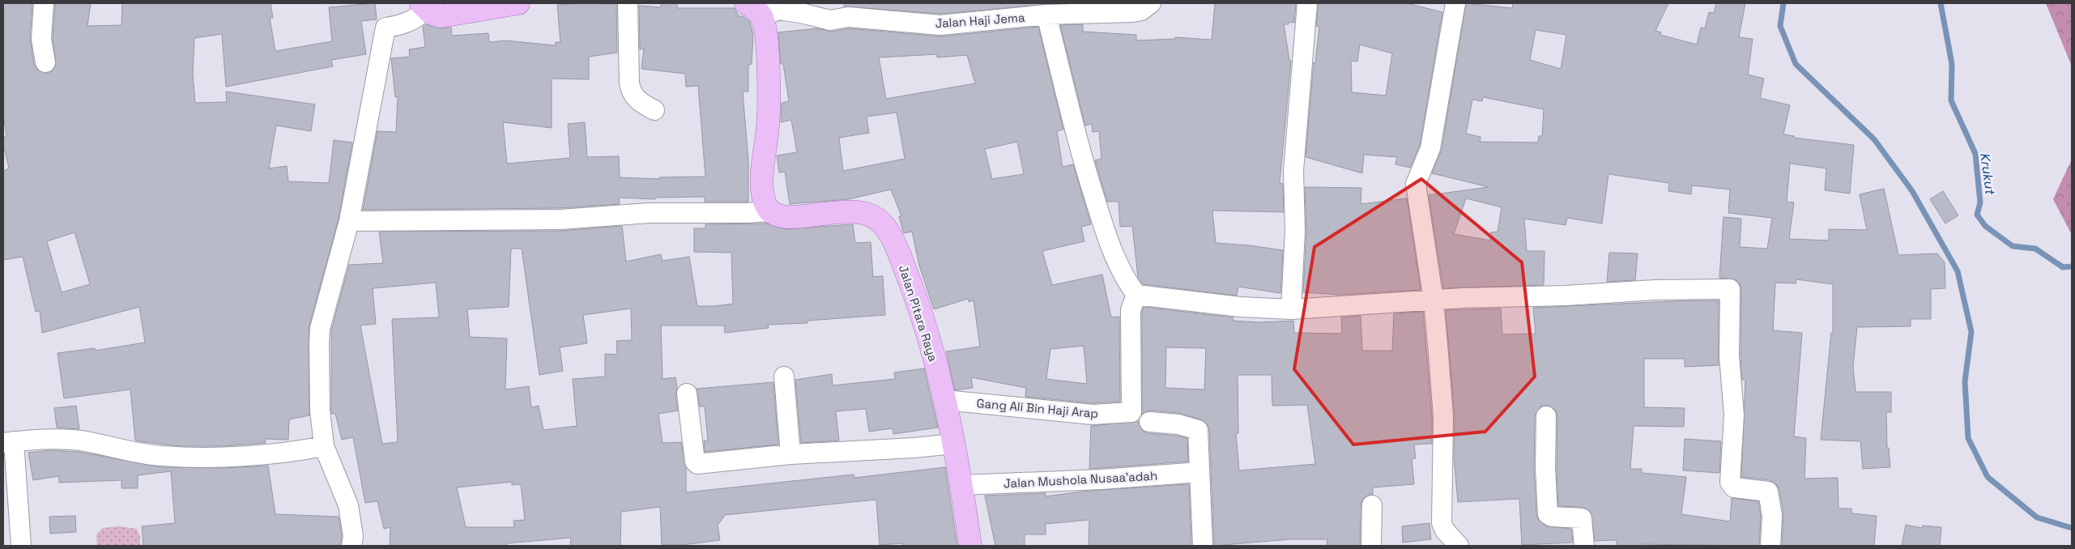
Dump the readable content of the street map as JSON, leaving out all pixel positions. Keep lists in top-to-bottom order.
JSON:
{
  "streets": {
    "main road": ["Jalan Pitara Raya"],
    "street": ["Jalan Haji Jema", "Gang Ali Bin Haji Arap", "Jalan Mushola Nusaa'adah"]
  },
  "crossings": [
    ["Jalan Pitara Raya", "Gang Ali Bin Haji Arap"],
    ["Jalan Pitara Raya", "Jalan Mushola Nusaa'adah"]
  ],
  "water": ["Krukut"]
}
